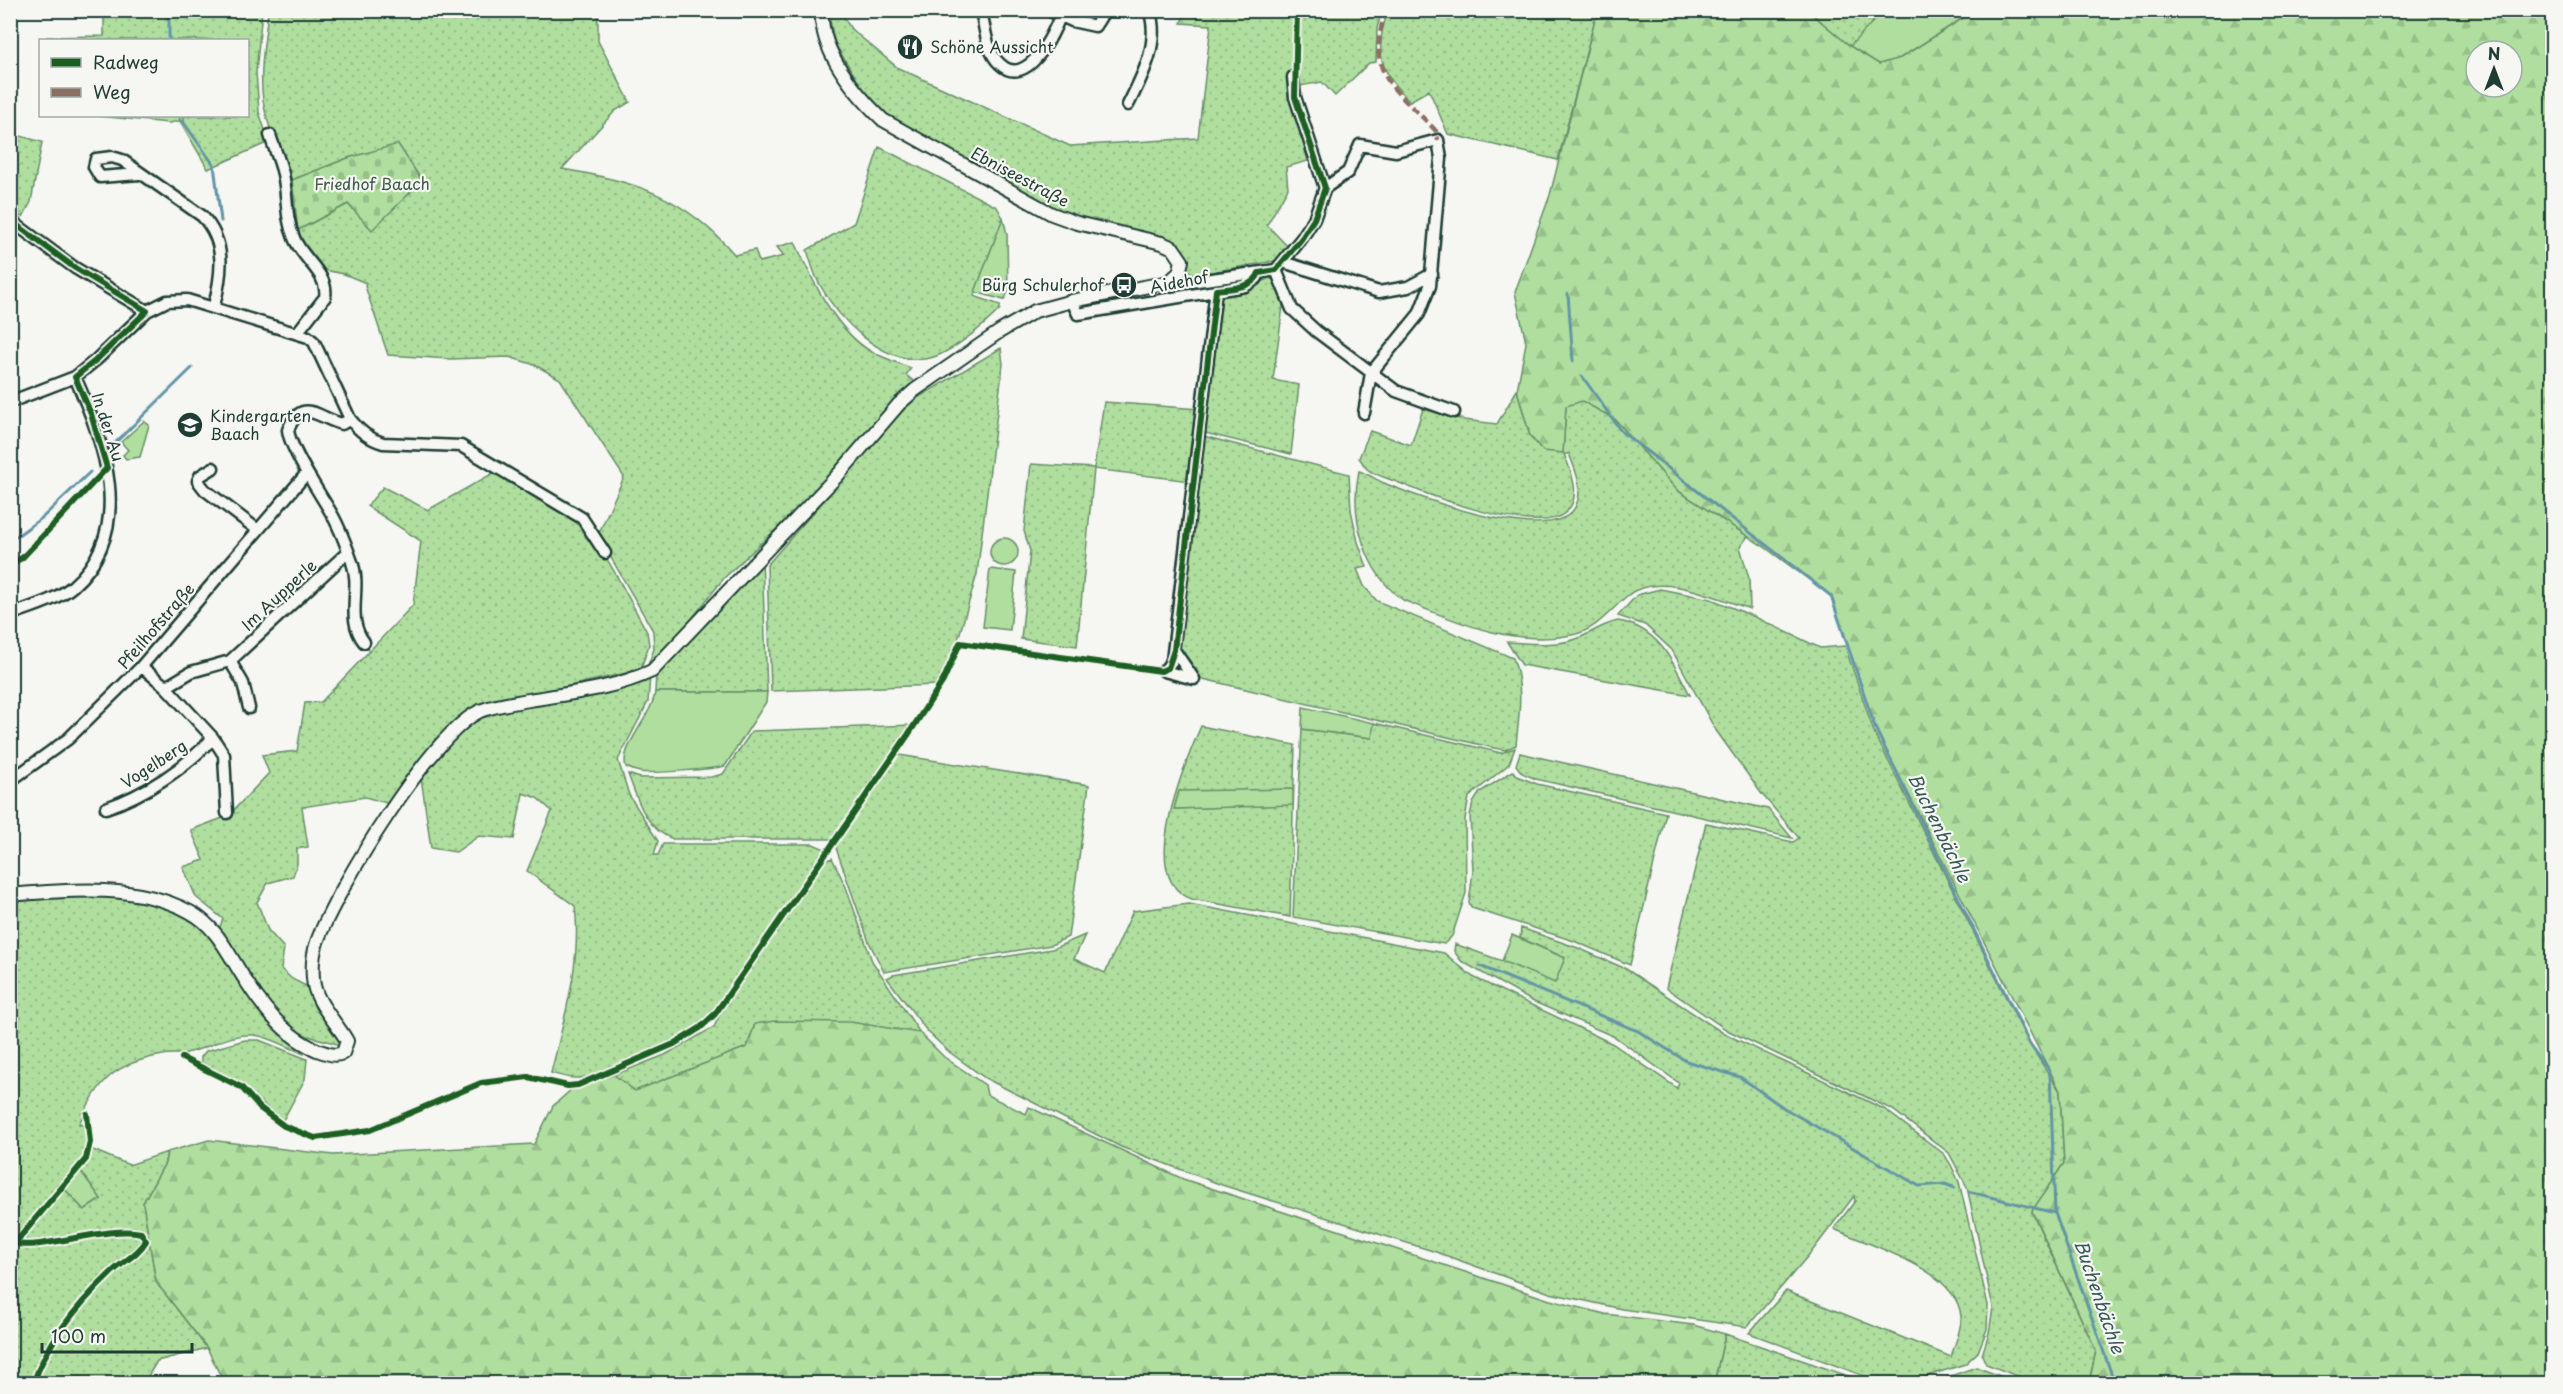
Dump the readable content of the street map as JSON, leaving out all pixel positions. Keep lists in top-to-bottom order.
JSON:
{
  "streets": {
    "street": [
      "Ebniseestraße",
      "Aidehof",
      "In der Au",
      "Im Aupperle",
      "Pfeilhofstraße",
      "Vogelberg"
    ]
  },
  "crossings": [
    ["Im Aupperle", "Vogelberg"],
    ["Pfeilhofstraße", "Vogelberg"]
  ],
  "water": ["Buchenbächle"],
  "parks": ["Friedhof Baach"],
  "places": {
    "restaurant": ["Schöne Aussicht"],
    "bus stop": ["Bürg Schulerhof"],
    "school or university": ["Kindergarten Baach"]
  },
  "legend": ["Radweg", "Weg"],
  "scale_bar": "100 m",
  "north": "top"
}
